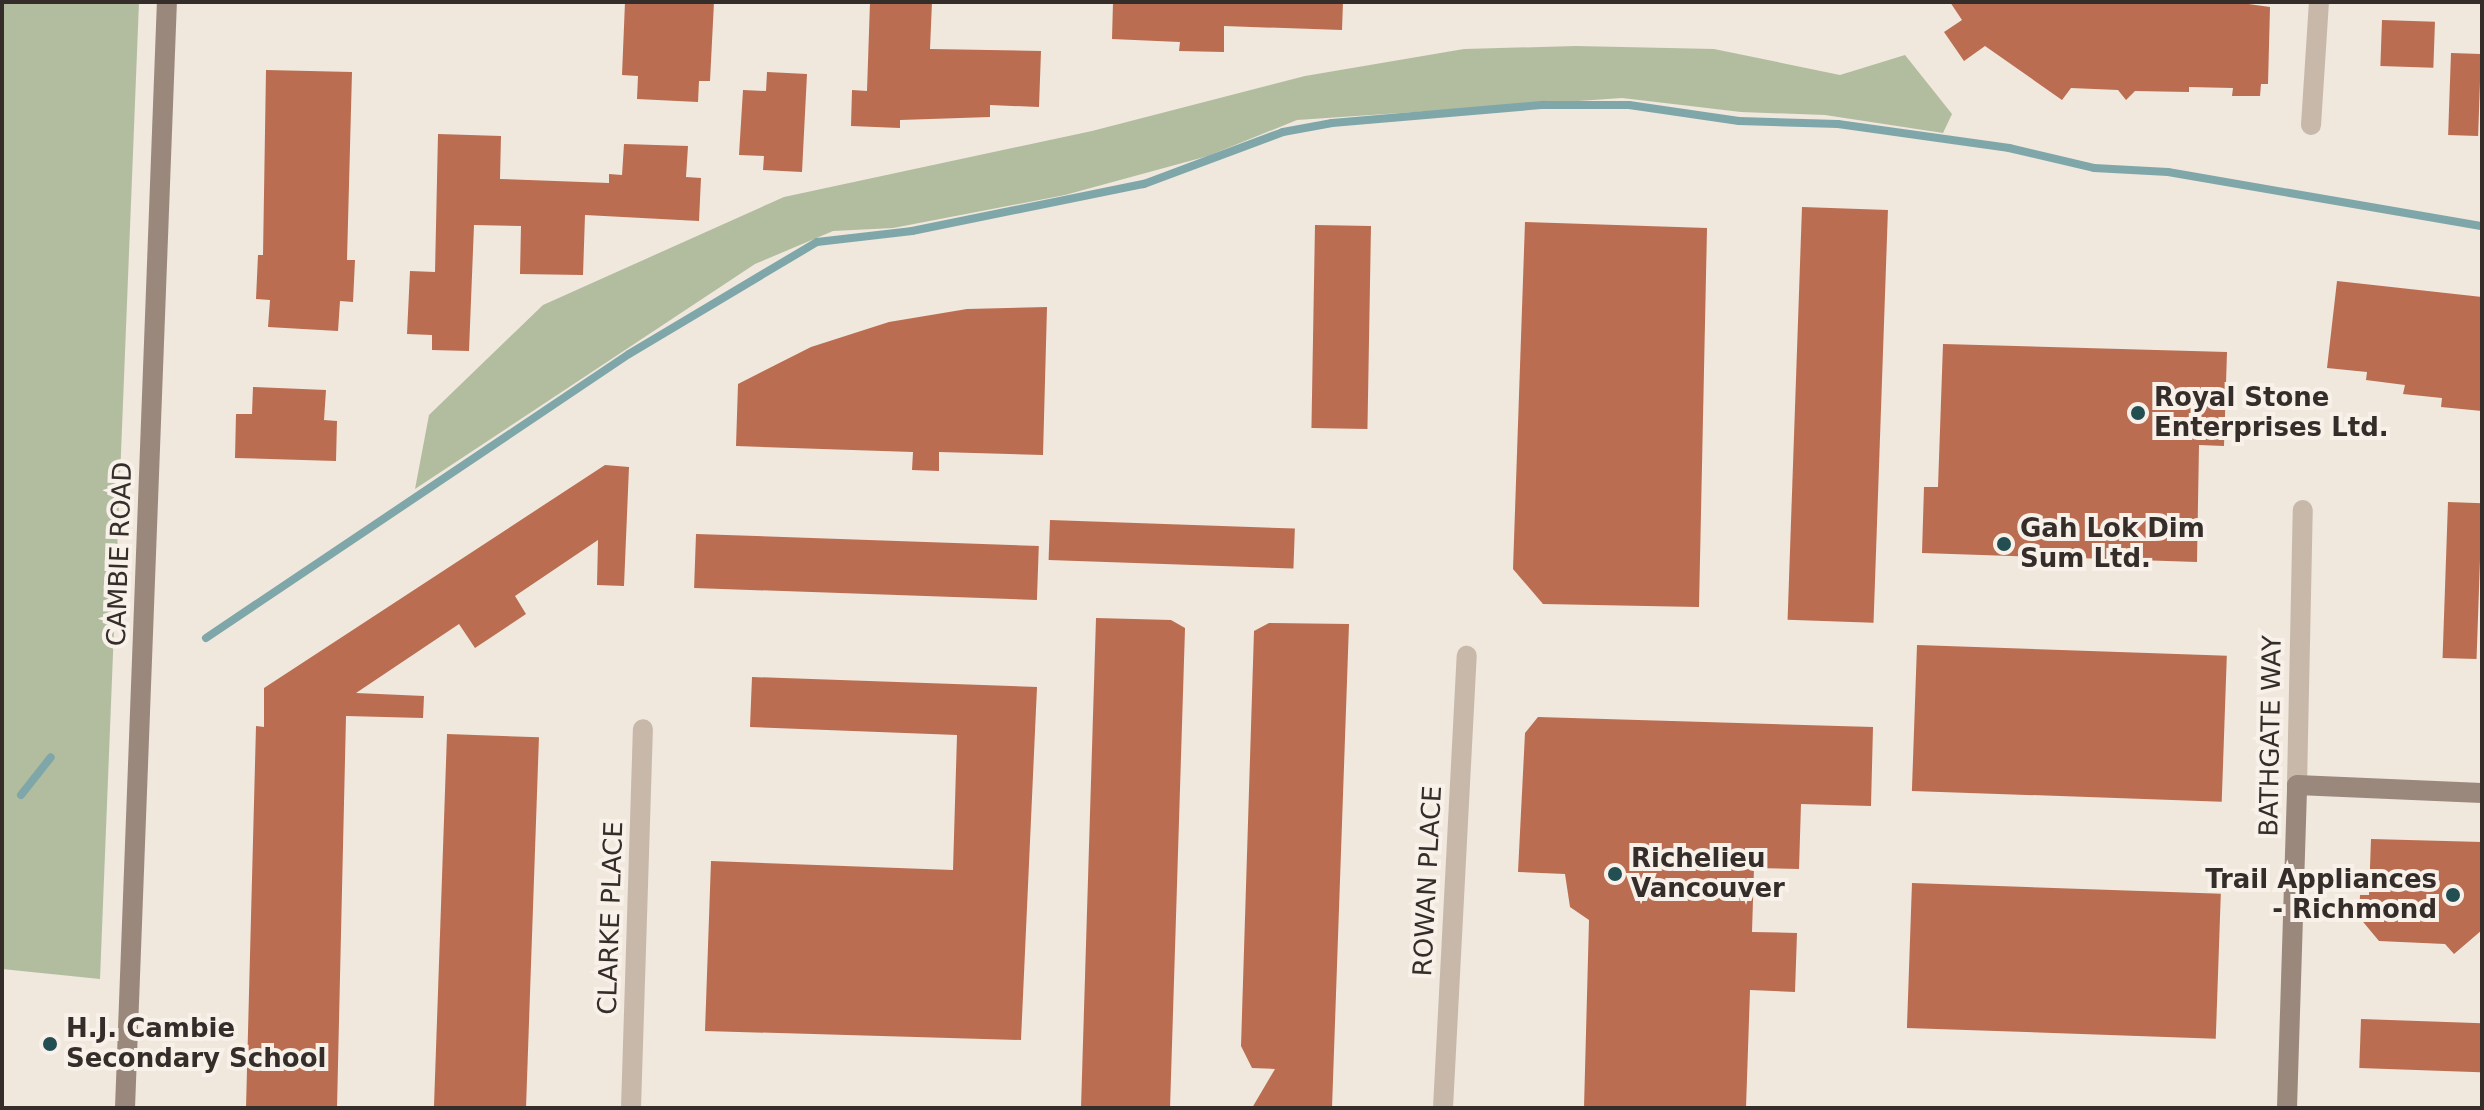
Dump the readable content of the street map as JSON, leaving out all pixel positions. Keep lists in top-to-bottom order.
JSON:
{
  "streets": {
    "main road": ["CAMBIE ROAD", "BATHGATE WAY"],
    "street": ["ROWAN PLACE", "CLARKE PLACE"]
  },
  "places": [
    "Royal Stone Enterprises Ltd.",
    "Gah Lok Dim Sum Ltd.",
    "Richelieu Vancouver",
    "Trail Appliances - Richmond",
    "H.J. Cambie Secondary School"
  ]
}
